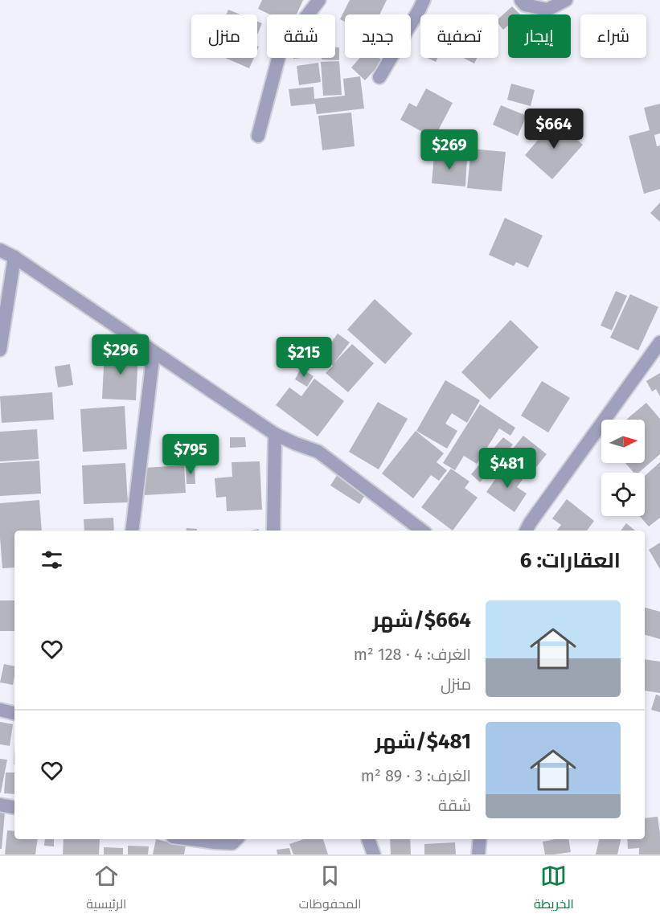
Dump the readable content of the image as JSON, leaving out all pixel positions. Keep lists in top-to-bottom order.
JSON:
{
  "north": "right",
  "page": {
    "chip": [
      "شراء",
      "إيجار",
      "تصفية",
      "جديد",
      "شقة",
      "منزل"
    ],
    "price": [
      "$664",
      "$269",
      "$296",
      "$215",
      "$795",
      "$481"
    ],
    "heading": "العقارات: 6",
    "list": [
      {
        "name": "$664/شهر",
        "note": "الغرف: 4 · 128 m² · منزل"
      },
      {
        "name": "$481/شهر",
        "note": "الغرف: 3 · 89 m² · شقة"
      }
    ],
    "tabs": ["الخريطة", "المحفوظات", "الرئيسية"]
  }
}
